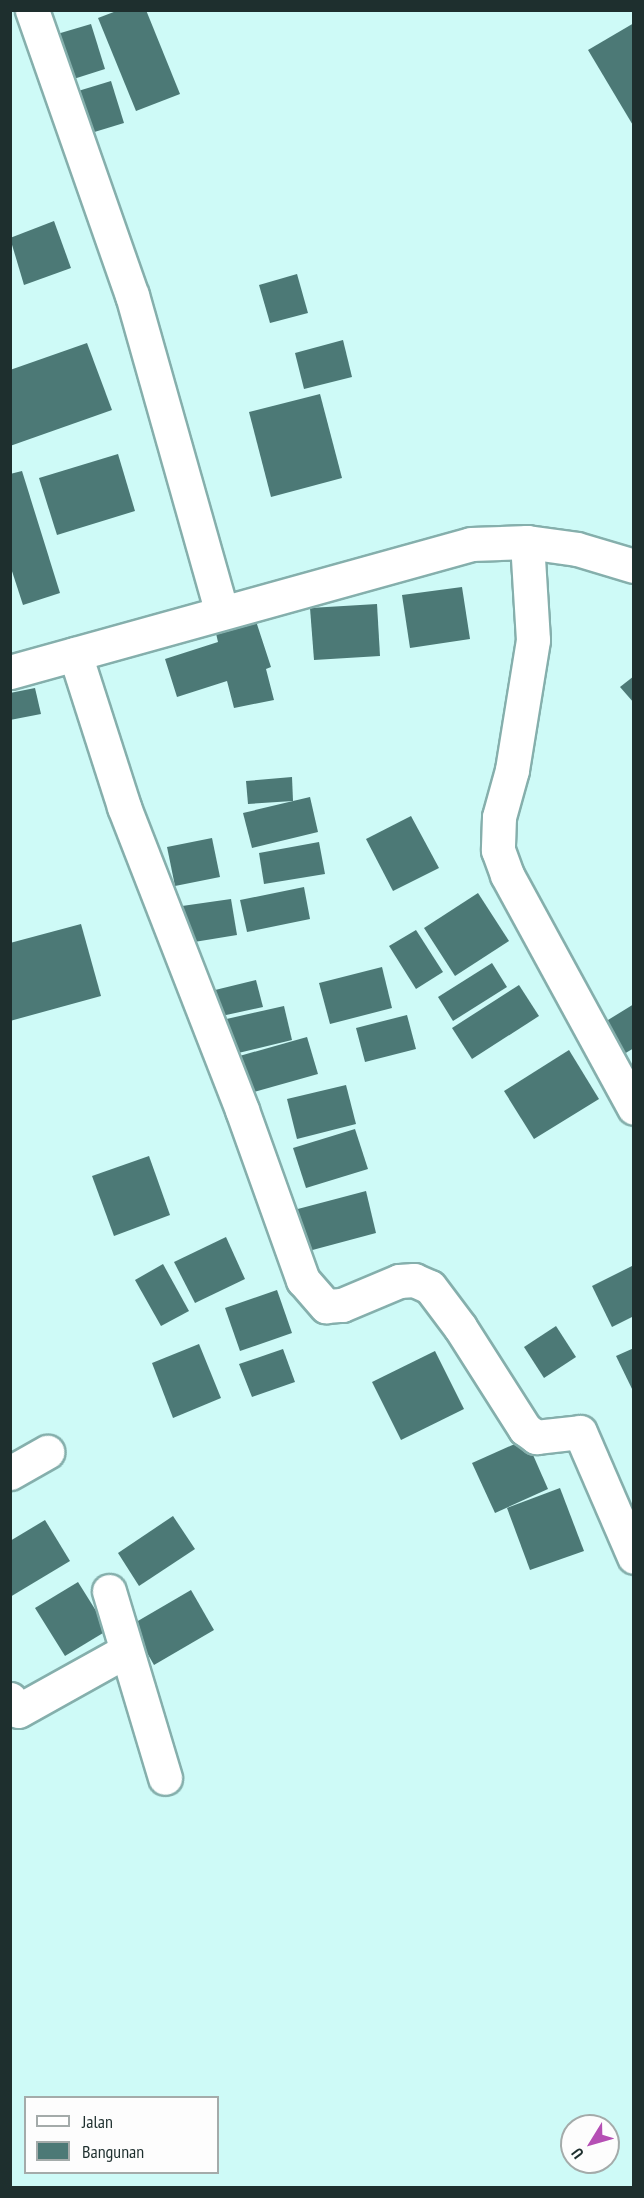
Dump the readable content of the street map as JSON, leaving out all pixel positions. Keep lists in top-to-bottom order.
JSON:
{
  "legend": ["Jalan", "Bangunan"],
  "north": "bottom left"
}
